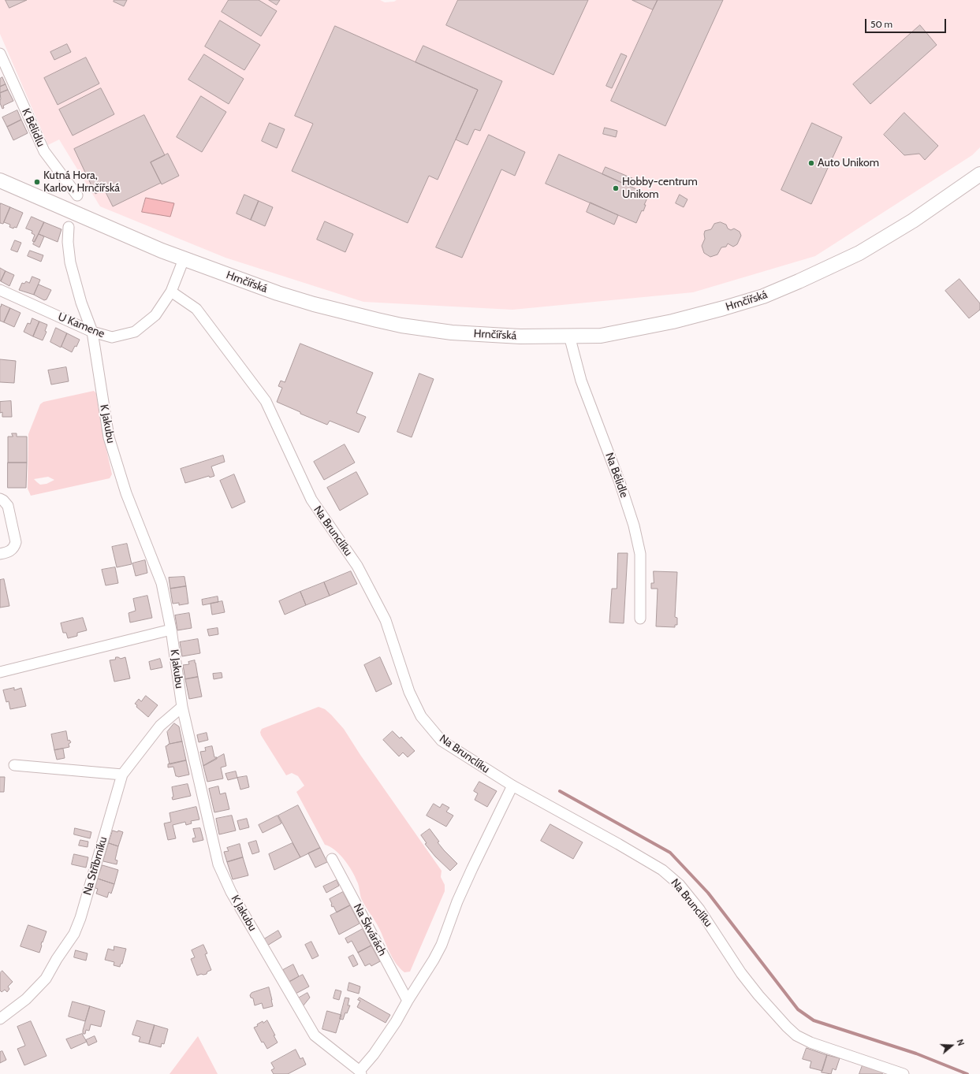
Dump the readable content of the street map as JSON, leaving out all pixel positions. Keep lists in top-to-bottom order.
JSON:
{
  "streets": {
    "main road": ["Hrnčířská"],
    "street": [
      "K Bělidlu",
      "U Kamene",
      "K Jakubu",
      "Na Bělidle",
      "Na Brunclíku",
      "Na Stříbrníku",
      "Na Škvárách"
    ]
  },
  "crossings": [
    ["Hrnčířská", "U Kamene"],
    ["Hrnčířská", "Na Bělidle"],
    ["U Kamene", "K Jakubu"],
    ["U Kamene", "Na Brunclíku"],
    ["K Jakubu", "Na Stříbrníku"]
  ],
  "places": ["Auto Unikom", "Kutná Hora, Karlov, Hrnčířská", "Hobby-centrum Unikom"],
  "scale_bar": "50 m",
  "north": "right"
}
